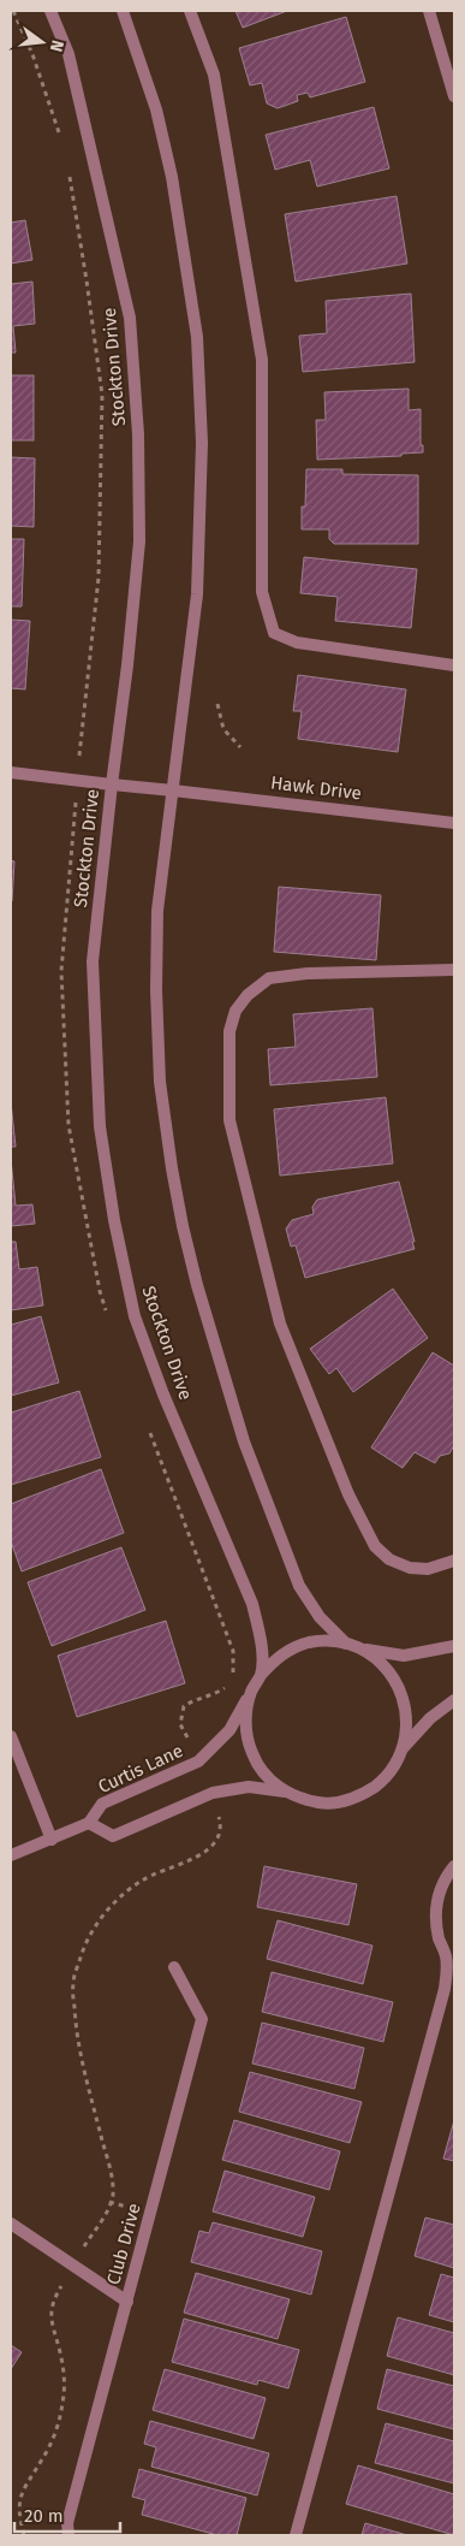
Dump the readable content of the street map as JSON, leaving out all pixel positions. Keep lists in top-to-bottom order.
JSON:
{
  "streets": {
    "street": [
      "Stockton Drive",
      "Hawk Drive",
      "Curtis Lane",
      "Club Drive"
    ]
  },
  "crossings": [
    ["Stockton Drive", "Hawk Drive"],
    ["Stockton Drive", "Curtis Lane"]
  ],
  "scale_bar": "20 m",
  "north": "right"
}
